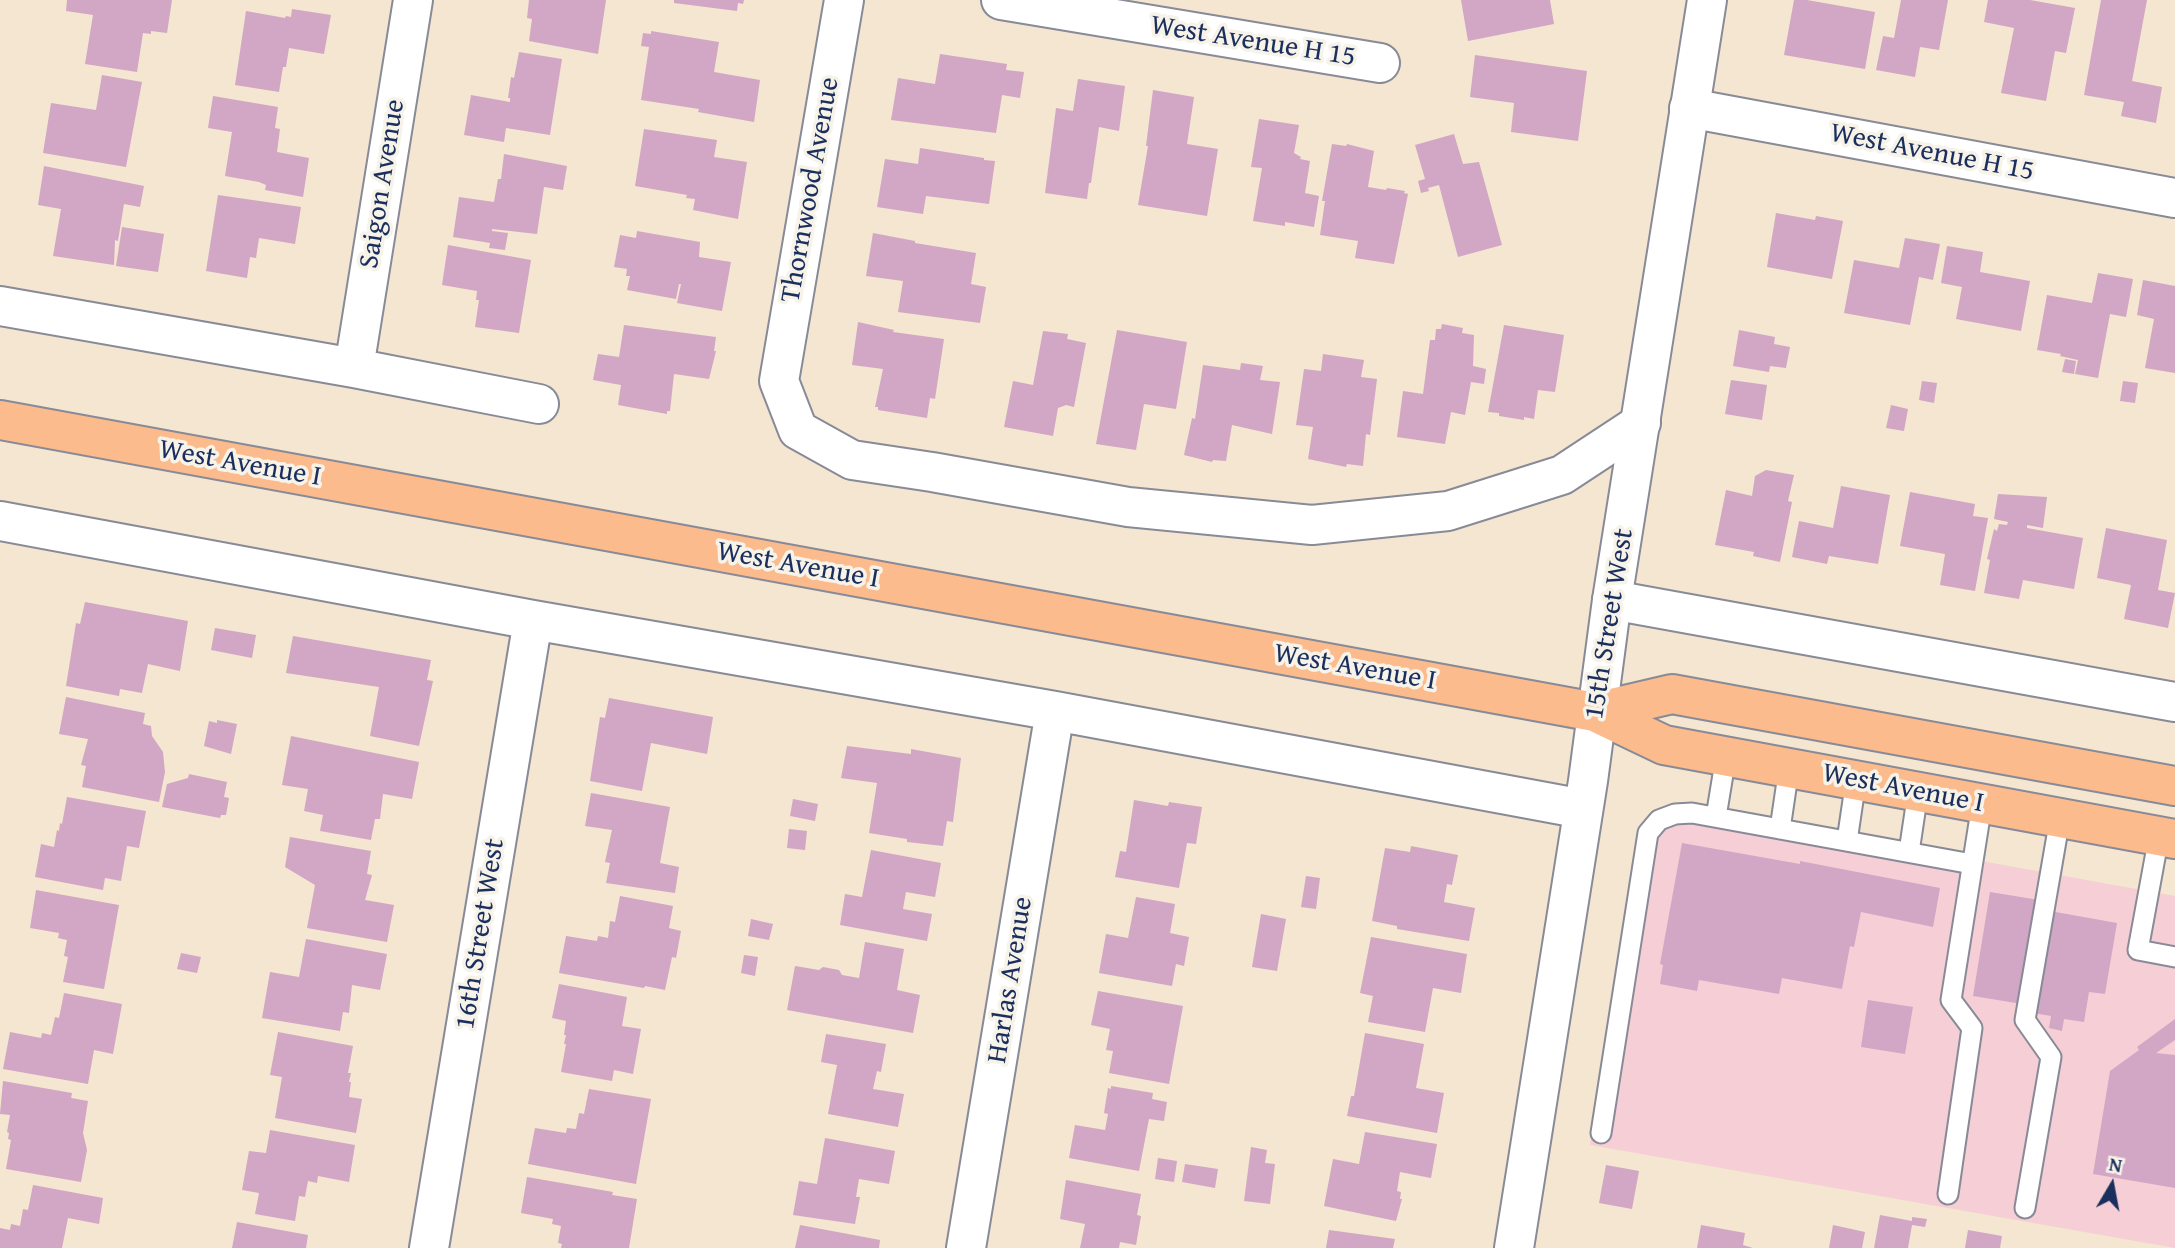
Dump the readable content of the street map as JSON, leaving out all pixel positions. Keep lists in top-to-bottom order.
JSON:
{
  "streets": {
    "main road": ["West Avenue I"],
    "street": [
      "West Avenue H 15",
      "Saigon Avenue",
      "Thornwood Avenue",
      "15th Street West",
      "16th Street West",
      "Harlas Avenue"
    ]
  },
  "crossings": [
    ["West Avenue H 15", "15th Street West"],
    ["Thornwood Avenue", "15th Street West"],
    ["West Avenue I", "15th Street West"]
  ],
  "north": "top"
}
